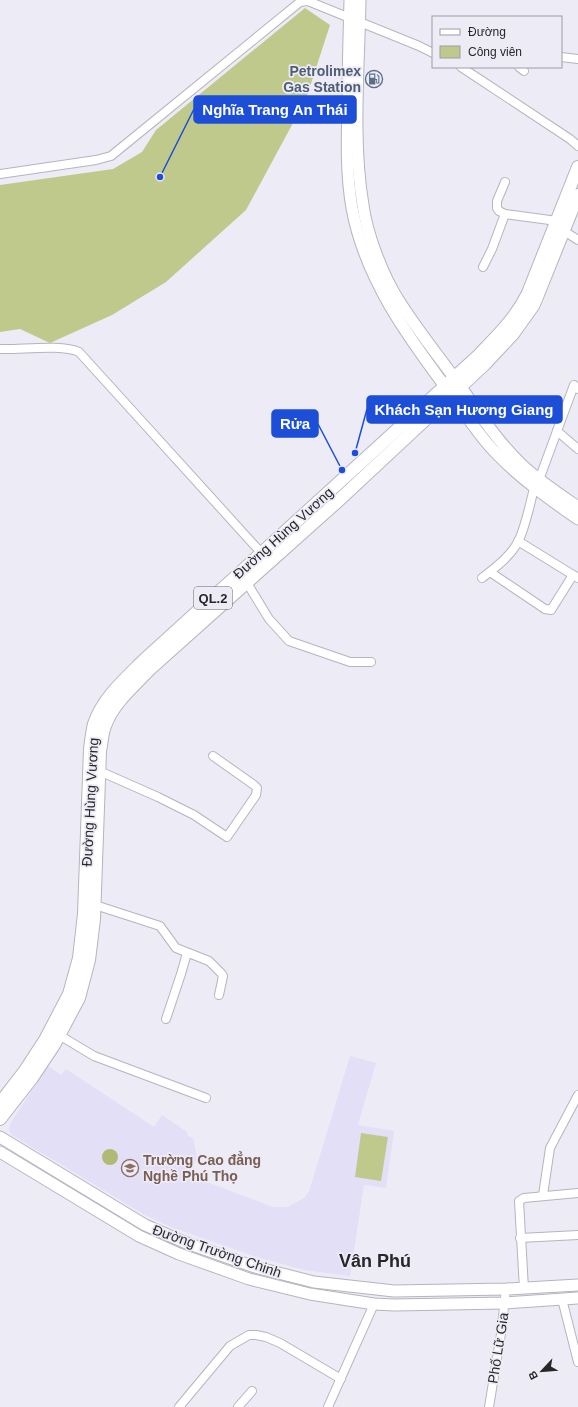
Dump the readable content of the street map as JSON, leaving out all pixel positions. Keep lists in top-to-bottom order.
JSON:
{
  "streets": {
    "highway": ["Đường Hùng Vương", "QL.2"],
    "main road": ["Đường Trường Chinh"],
    "street": ["Phố Lữ Gia"]
  },
  "crossings": [
    ["Đường Trường Chinh", "Phố Lữ Gia"]
  ],
  "districts": ["Vân Phú"],
  "places": {
    "fuel station": ["Petrolimex Gas Station"],
    "other": ["Nghĩa Trang An Thái", "Khách Sạn Hương Giang", "Rửa"],
    "school or university": ["Trường Cao đẳng Nghề Phú Thọ"]
  },
  "legend": ["Đường", "Công viên"],
  "north": "bottom left"
}
